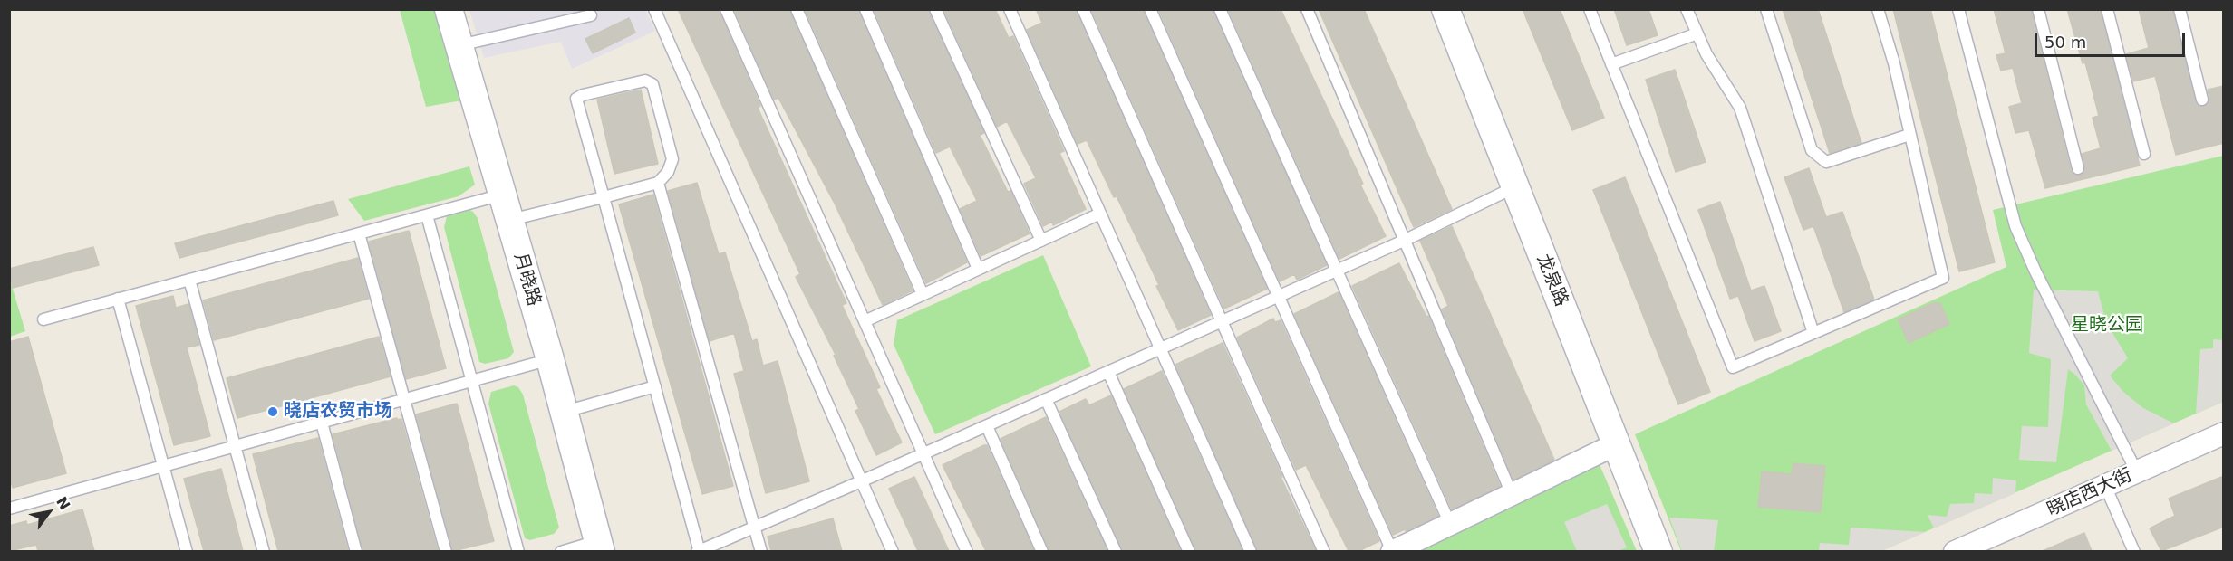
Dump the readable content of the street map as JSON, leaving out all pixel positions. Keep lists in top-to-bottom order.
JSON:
{
  "streets": {
    "street": ["月晓路", "龙泉路", "晓店西大街"]
  },
  "parks": ["星晓公园"],
  "places": ["晓店农贸市场"],
  "scale_bar": "50 m",
  "north": "top right"
}
